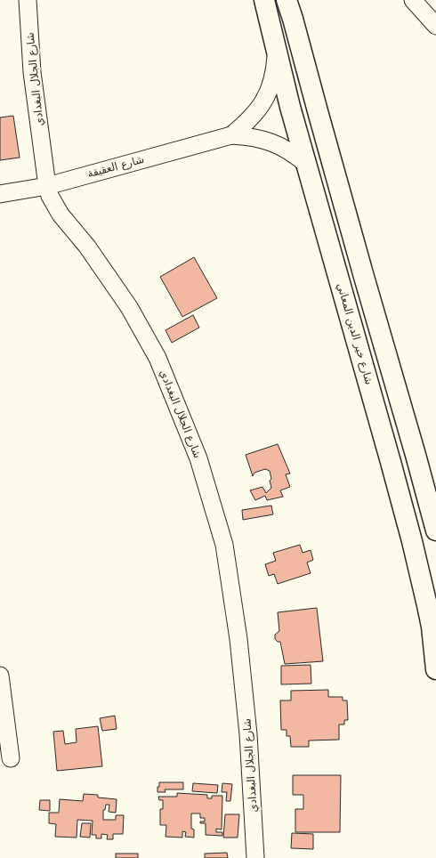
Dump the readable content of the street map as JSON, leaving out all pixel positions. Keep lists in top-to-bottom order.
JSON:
{
  "streets": {
    "street": ["شارع الجلال البغدادي", "شارع العقيقة", "شارع خير الدين المعاني"]
  },
  "crossings": [
    ["شارع الجلال البغدادي", "شارع العقيقة"],
    ["شارع العقيقة", "شارع خير الدين المعاني"]
  ]
}
